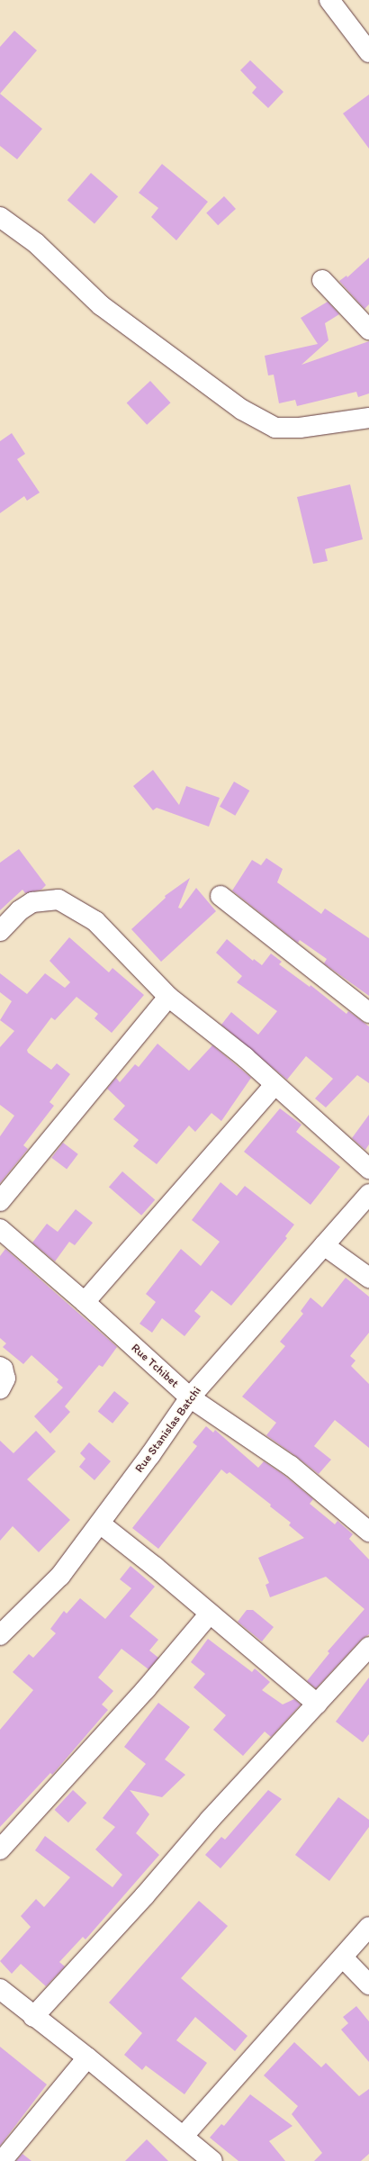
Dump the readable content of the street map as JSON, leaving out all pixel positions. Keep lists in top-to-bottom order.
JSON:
{
  "streets": {
    "street": ["Rue Tchibet", "Rue Stanislas Batchi"]
  },
  "crossings": [
    ["Rue Tchibet", "Rue Stanislas Batchi"]
  ]
}
